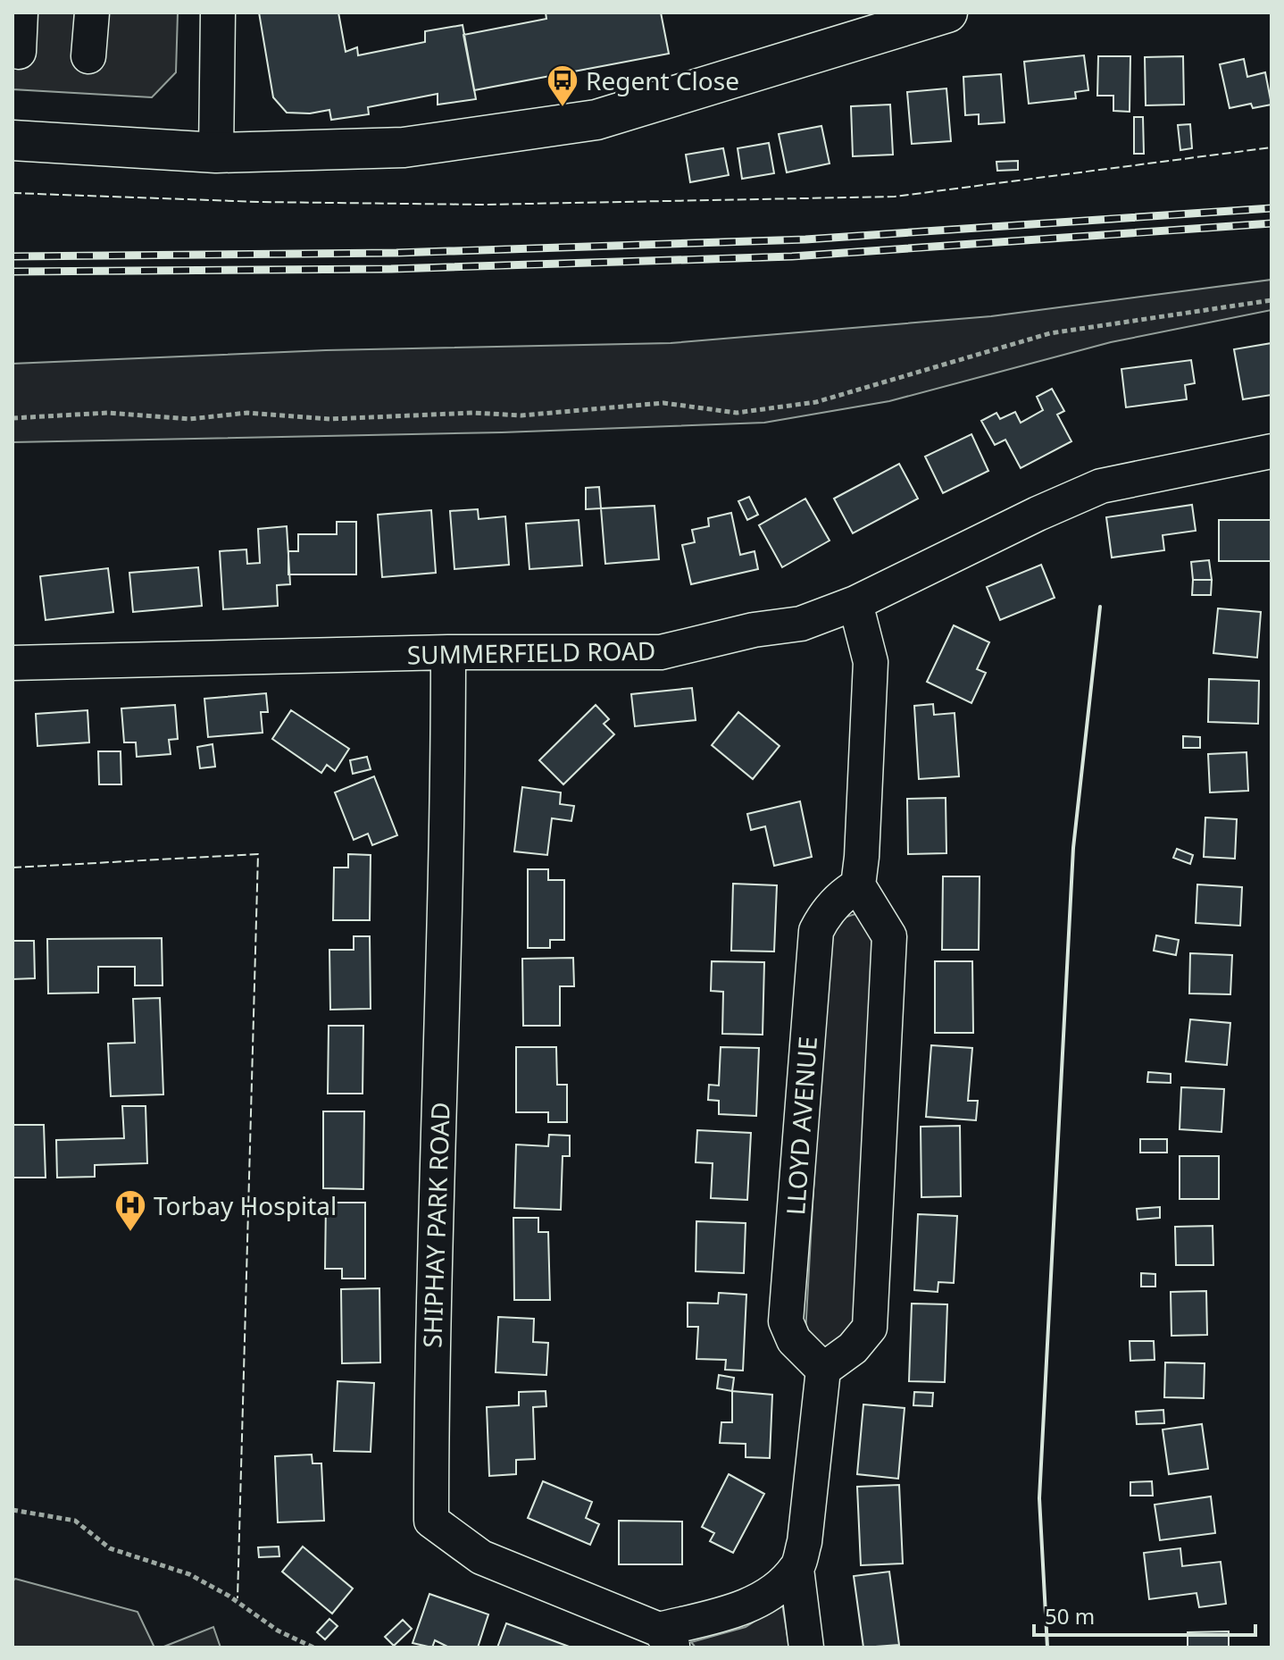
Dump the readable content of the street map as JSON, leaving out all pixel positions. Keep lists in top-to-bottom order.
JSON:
{
  "streets": {
    "street": ["SUMMERFIELD ROAD", "LLOYD AVENUE", "SHIPHAY PARK ROAD"]
  },
  "crossings": [
    ["SUMMERFIELD ROAD", "SHIPHAY PARK ROAD"]
  ],
  "places": {
    "bus stop": ["Regent Close"],
    "hospital": ["Torbay Hospital"]
  },
  "scale_bar": "50 m"
}
